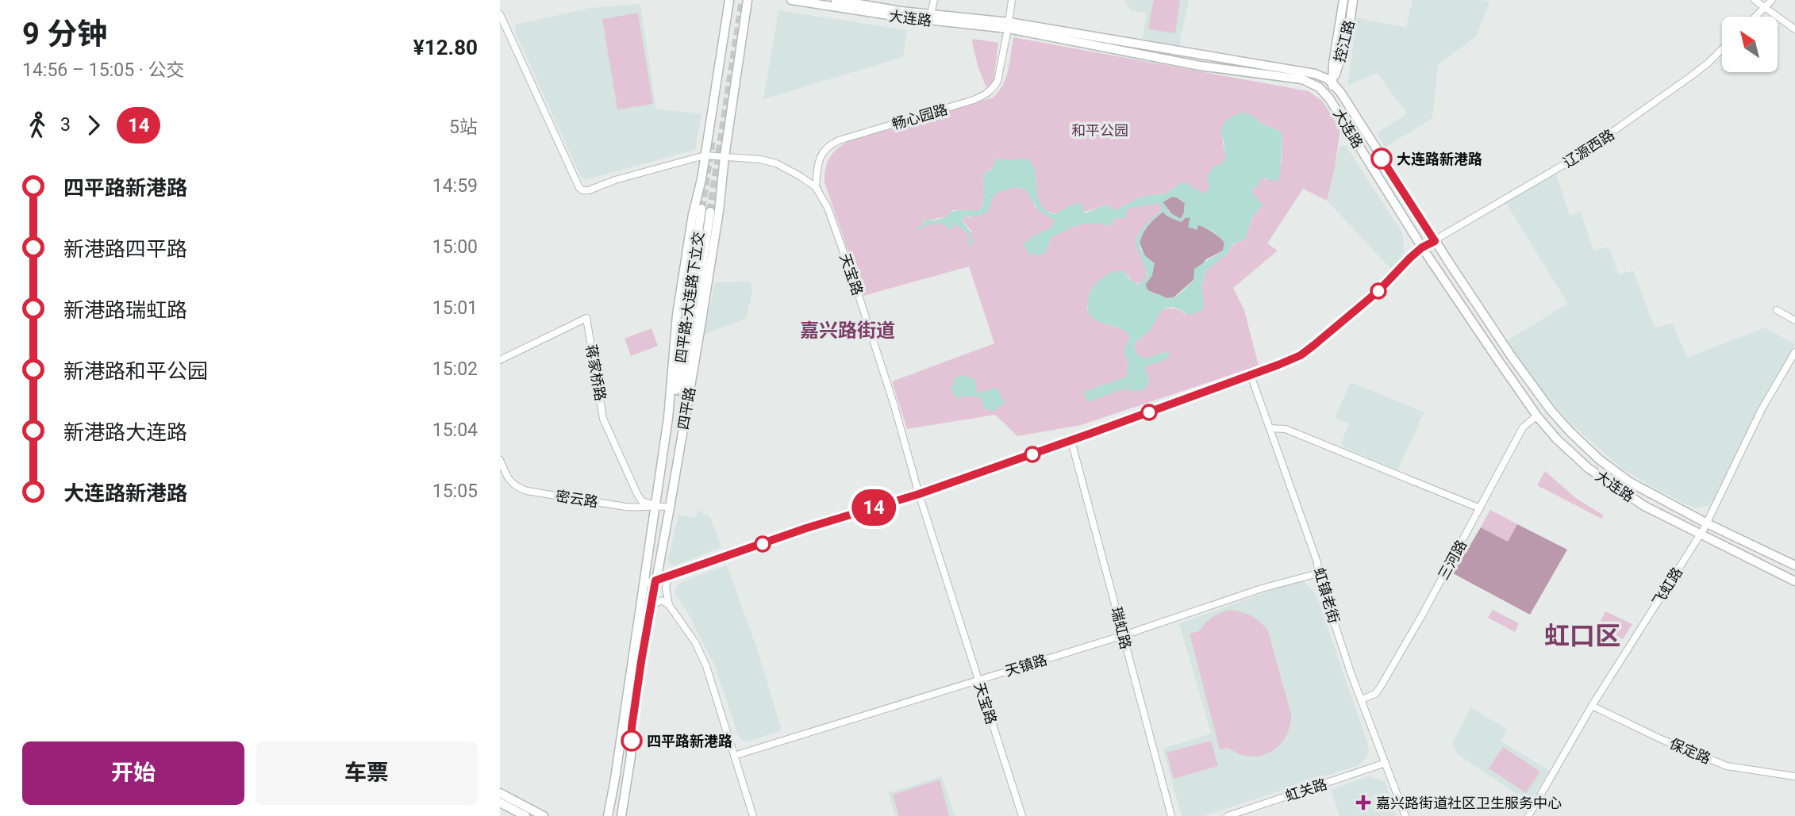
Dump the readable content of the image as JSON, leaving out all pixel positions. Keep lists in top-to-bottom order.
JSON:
{
  "streets": {
    "main road": [
      "大连路",
      "控江路",
      "四平路-大连路下立交",
      "四平路"
    ],
    "street": [
      "畅心园路",
      "辽源西路",
      "天宝路",
      "蒋家桥路",
      "密云路",
      "三河路",
      "飞虹路",
      "虹镇老街",
      "瑞虹路",
      "天镇路",
      "保定路",
      "虹关路"
    ]
  },
  "crossings": [
    ["大连路", "控江路"],
    ["大连路", "畅心园路"],
    ["大连路", "辽源西路"],
    ["大连路", "三河路"],
    ["大连路", "飞虹路"],
    ["畅心园路", "天宝路"],
    ["辽源西路", "天宝路"],
    ["辽源西路", "四平路"],
    ["辽源西路", "虹镇老街"],
    ["辽源西路", "瑞虹路"],
    ["天宝路", "四平路"],
    ["天宝路", "天镇路"],
    ["四平路-大连路下立交", "四平路"],
    ["蒋家桥路", "四平路"],
    ["蒋家桥路", "密云路"],
    ["四平路", "密云路"],
    ["三河路", "虹镇老街"],
    ["飞虹路", "保定路"],
    ["虹镇老街", "天镇路"],
    ["虹镇老街", "虹关路"],
    ["瑞虹路", "天镇路"]
  ],
  "districts": ["嘉兴路街道", "虹口区"],
  "parks": ["和平公园"],
  "places": {
    "other": ["大连路新港路", "四平路新港路"],
    "health": ["嘉兴路街道社区卫生服务中心"]
  },
  "lines": ["bus line 14"],
  "north": "top left",
  "page": {
    "heading": ["9 分钟", "14:56 – 15:05 · 公交", "¥12.80"],
    "on_map": "14",
    "legs": ["3", "14", "5站"],
    "list": [
      {
        "name": "四平路新港路",
        "value": "14:59"
      },
      {
        "name": "新港路四平路",
        "value": "15:00"
      },
      {
        "name": "新港路瑞虹路",
        "value": "15:01"
      },
      {
        "name": "新港路和平公园",
        "value": "15:02"
      },
      {
        "name": "新港路大连路",
        "value": "15:04"
      },
      {
        "name": "大连路新港路",
        "value": "15:05"
      }
    ],
    "buttons": ["开始", "车票"]
  }
}
